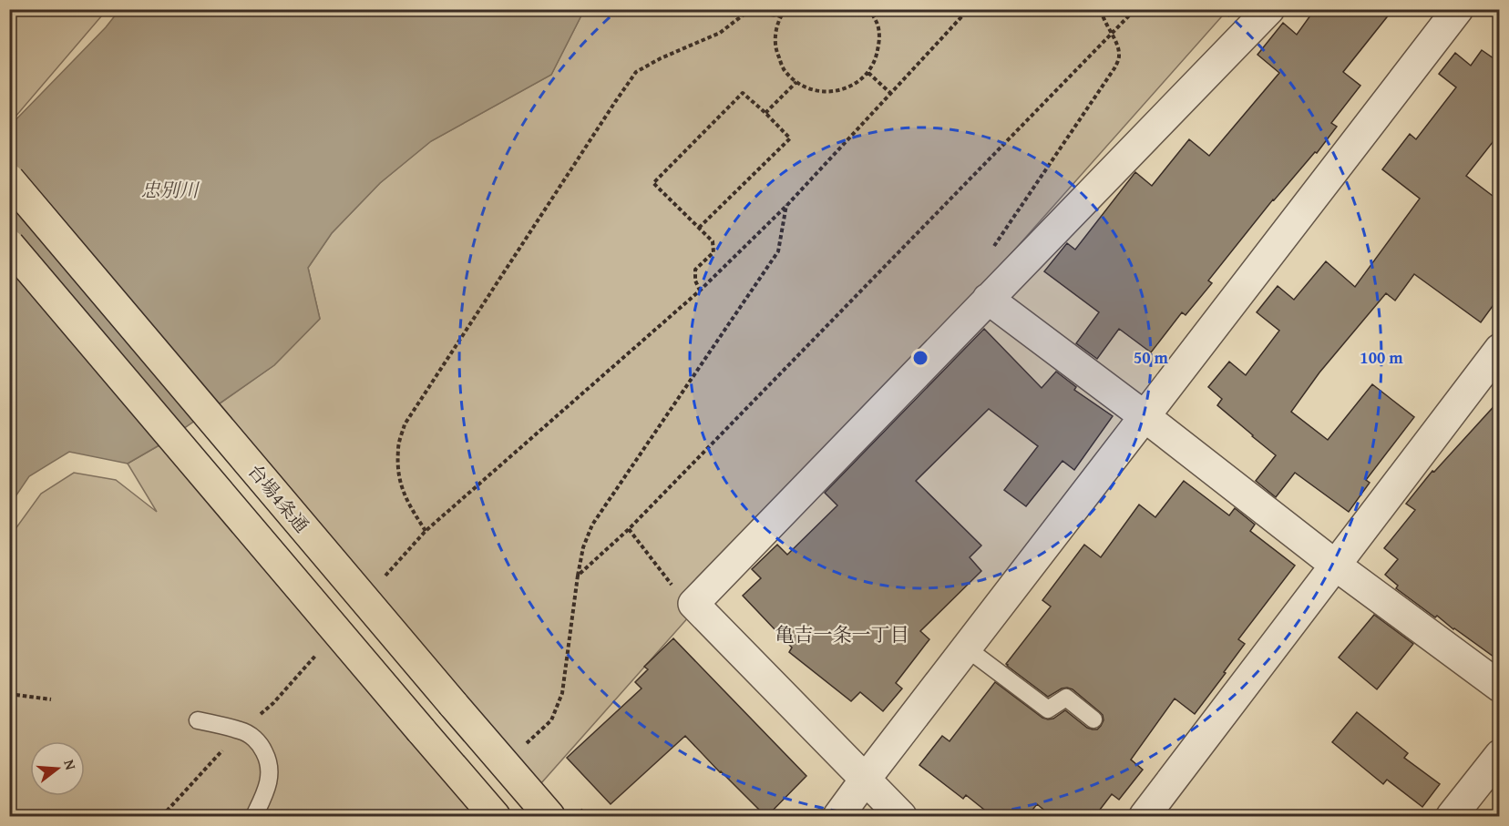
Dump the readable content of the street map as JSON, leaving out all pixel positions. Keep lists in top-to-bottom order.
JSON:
{
  "streets": {
    "highway": ["台場4条通"]
  },
  "districts": ["亀吉一条一丁目"],
  "water": ["忠別川"],
  "north": "right",
  "rings": ["50 m", "100 m"]
}
